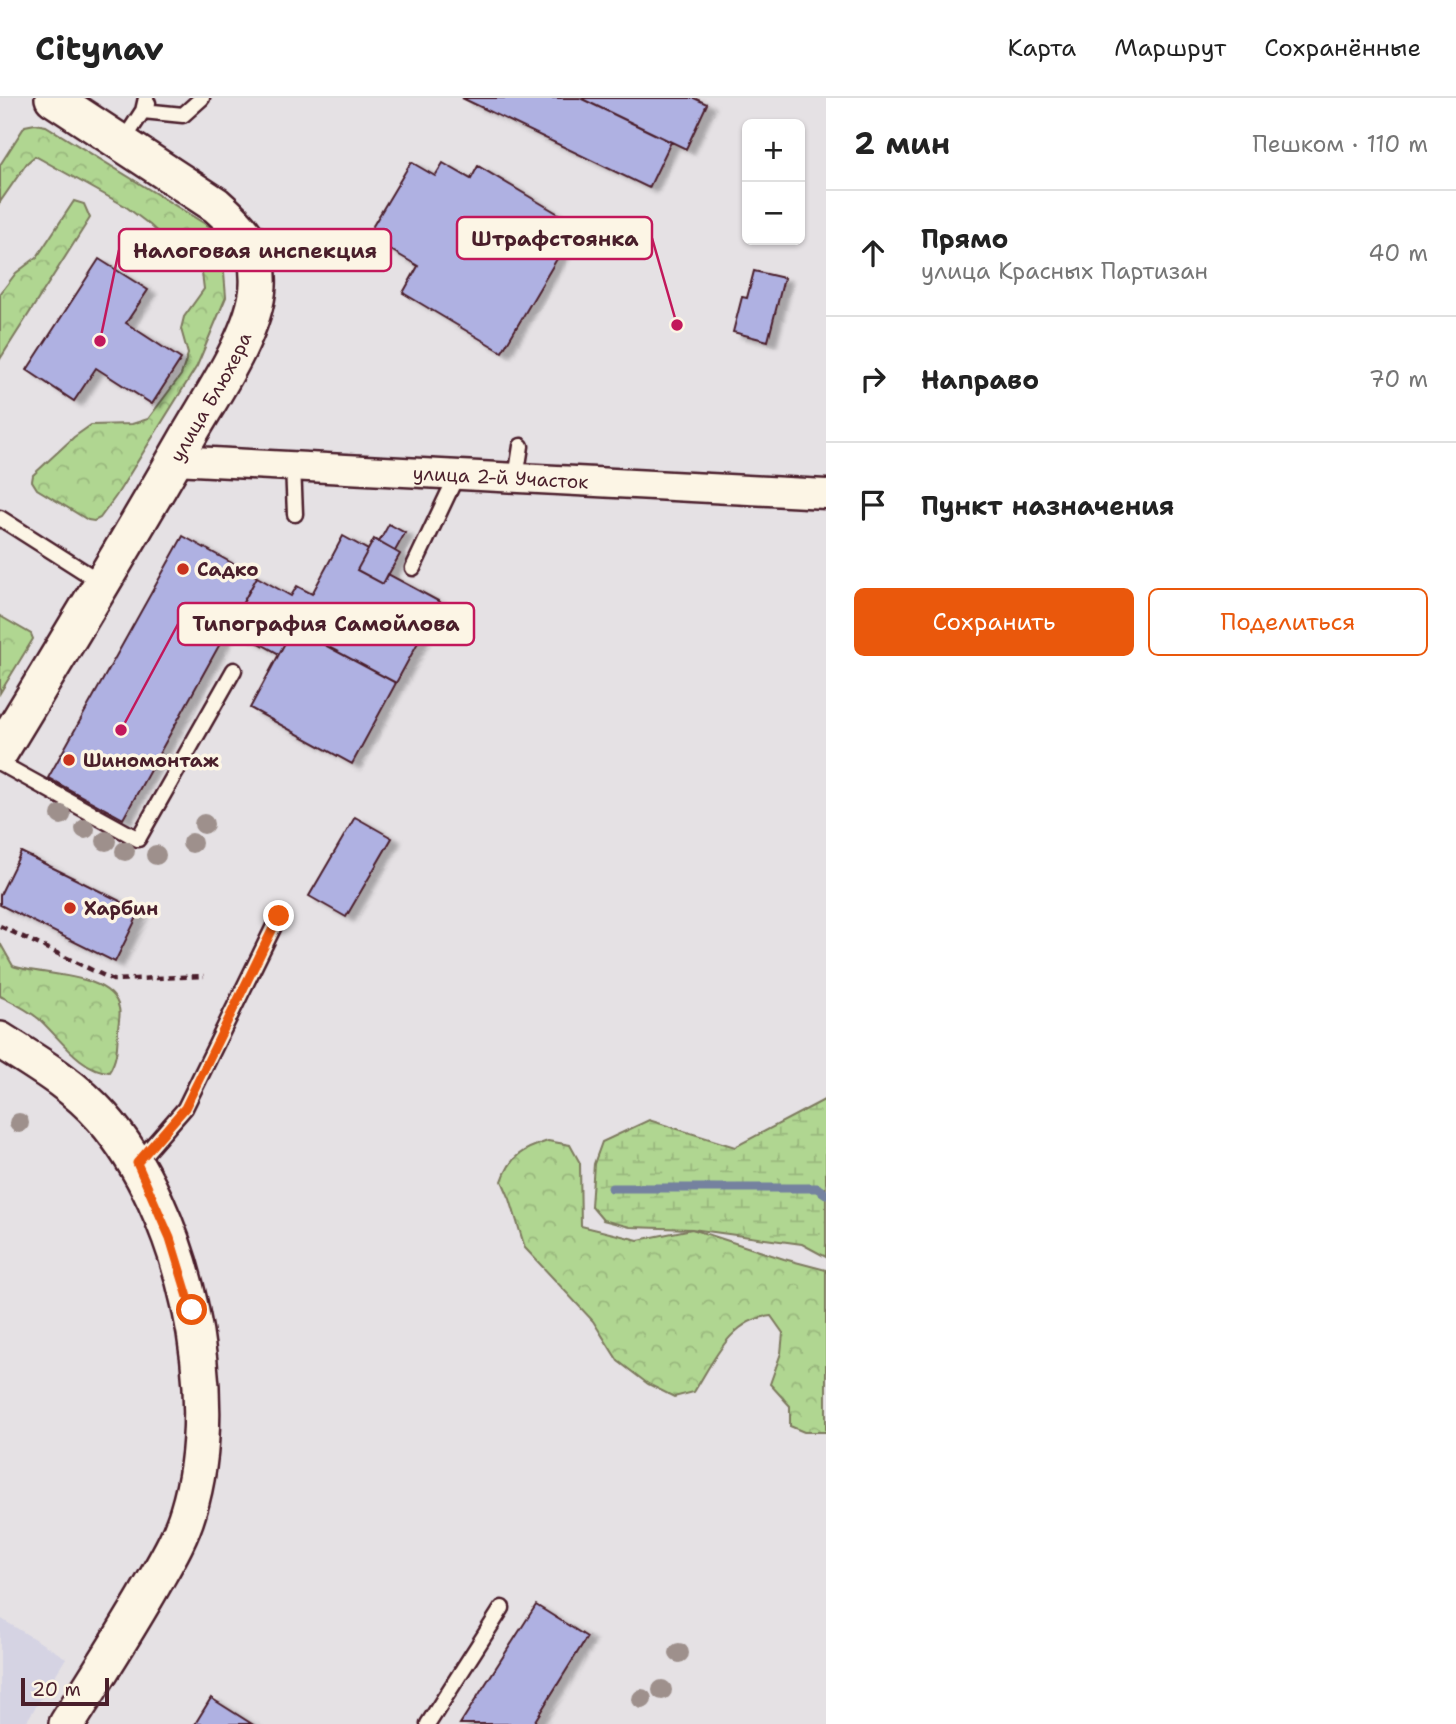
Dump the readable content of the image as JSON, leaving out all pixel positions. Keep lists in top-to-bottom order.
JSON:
{
  "streets": {
    "street": ["улица Блюхера", "улица 2-й Участок"]
  },
  "crossings": [
    ["улица Блюхера", "улица 2-й Участок"]
  ],
  "places": [
    "Штрафстоянка",
    "Налоговая инспекция",
    "Садко",
    "Типография Самойлова",
    "Шиномонтаж",
    "Харбин"
  ],
  "scale_bar": "20 m",
  "page": {
    "header": "Citynav",
    "nav": ["Карта", "Маршрут", "Сохранённые"],
    "heading": ["2 мин", "Пешком · 110 m"],
    "map_buttons": ["+", "−"],
    "list": [
      ["Прямо", "улица Красных Партизан", "40 m"],
      ["Направо", "70 m"],
      "Пункт назначения"
    ],
    "buttons": ["Сохранить", "Поделиться"],
    "scale": "20 m"
  }
}
